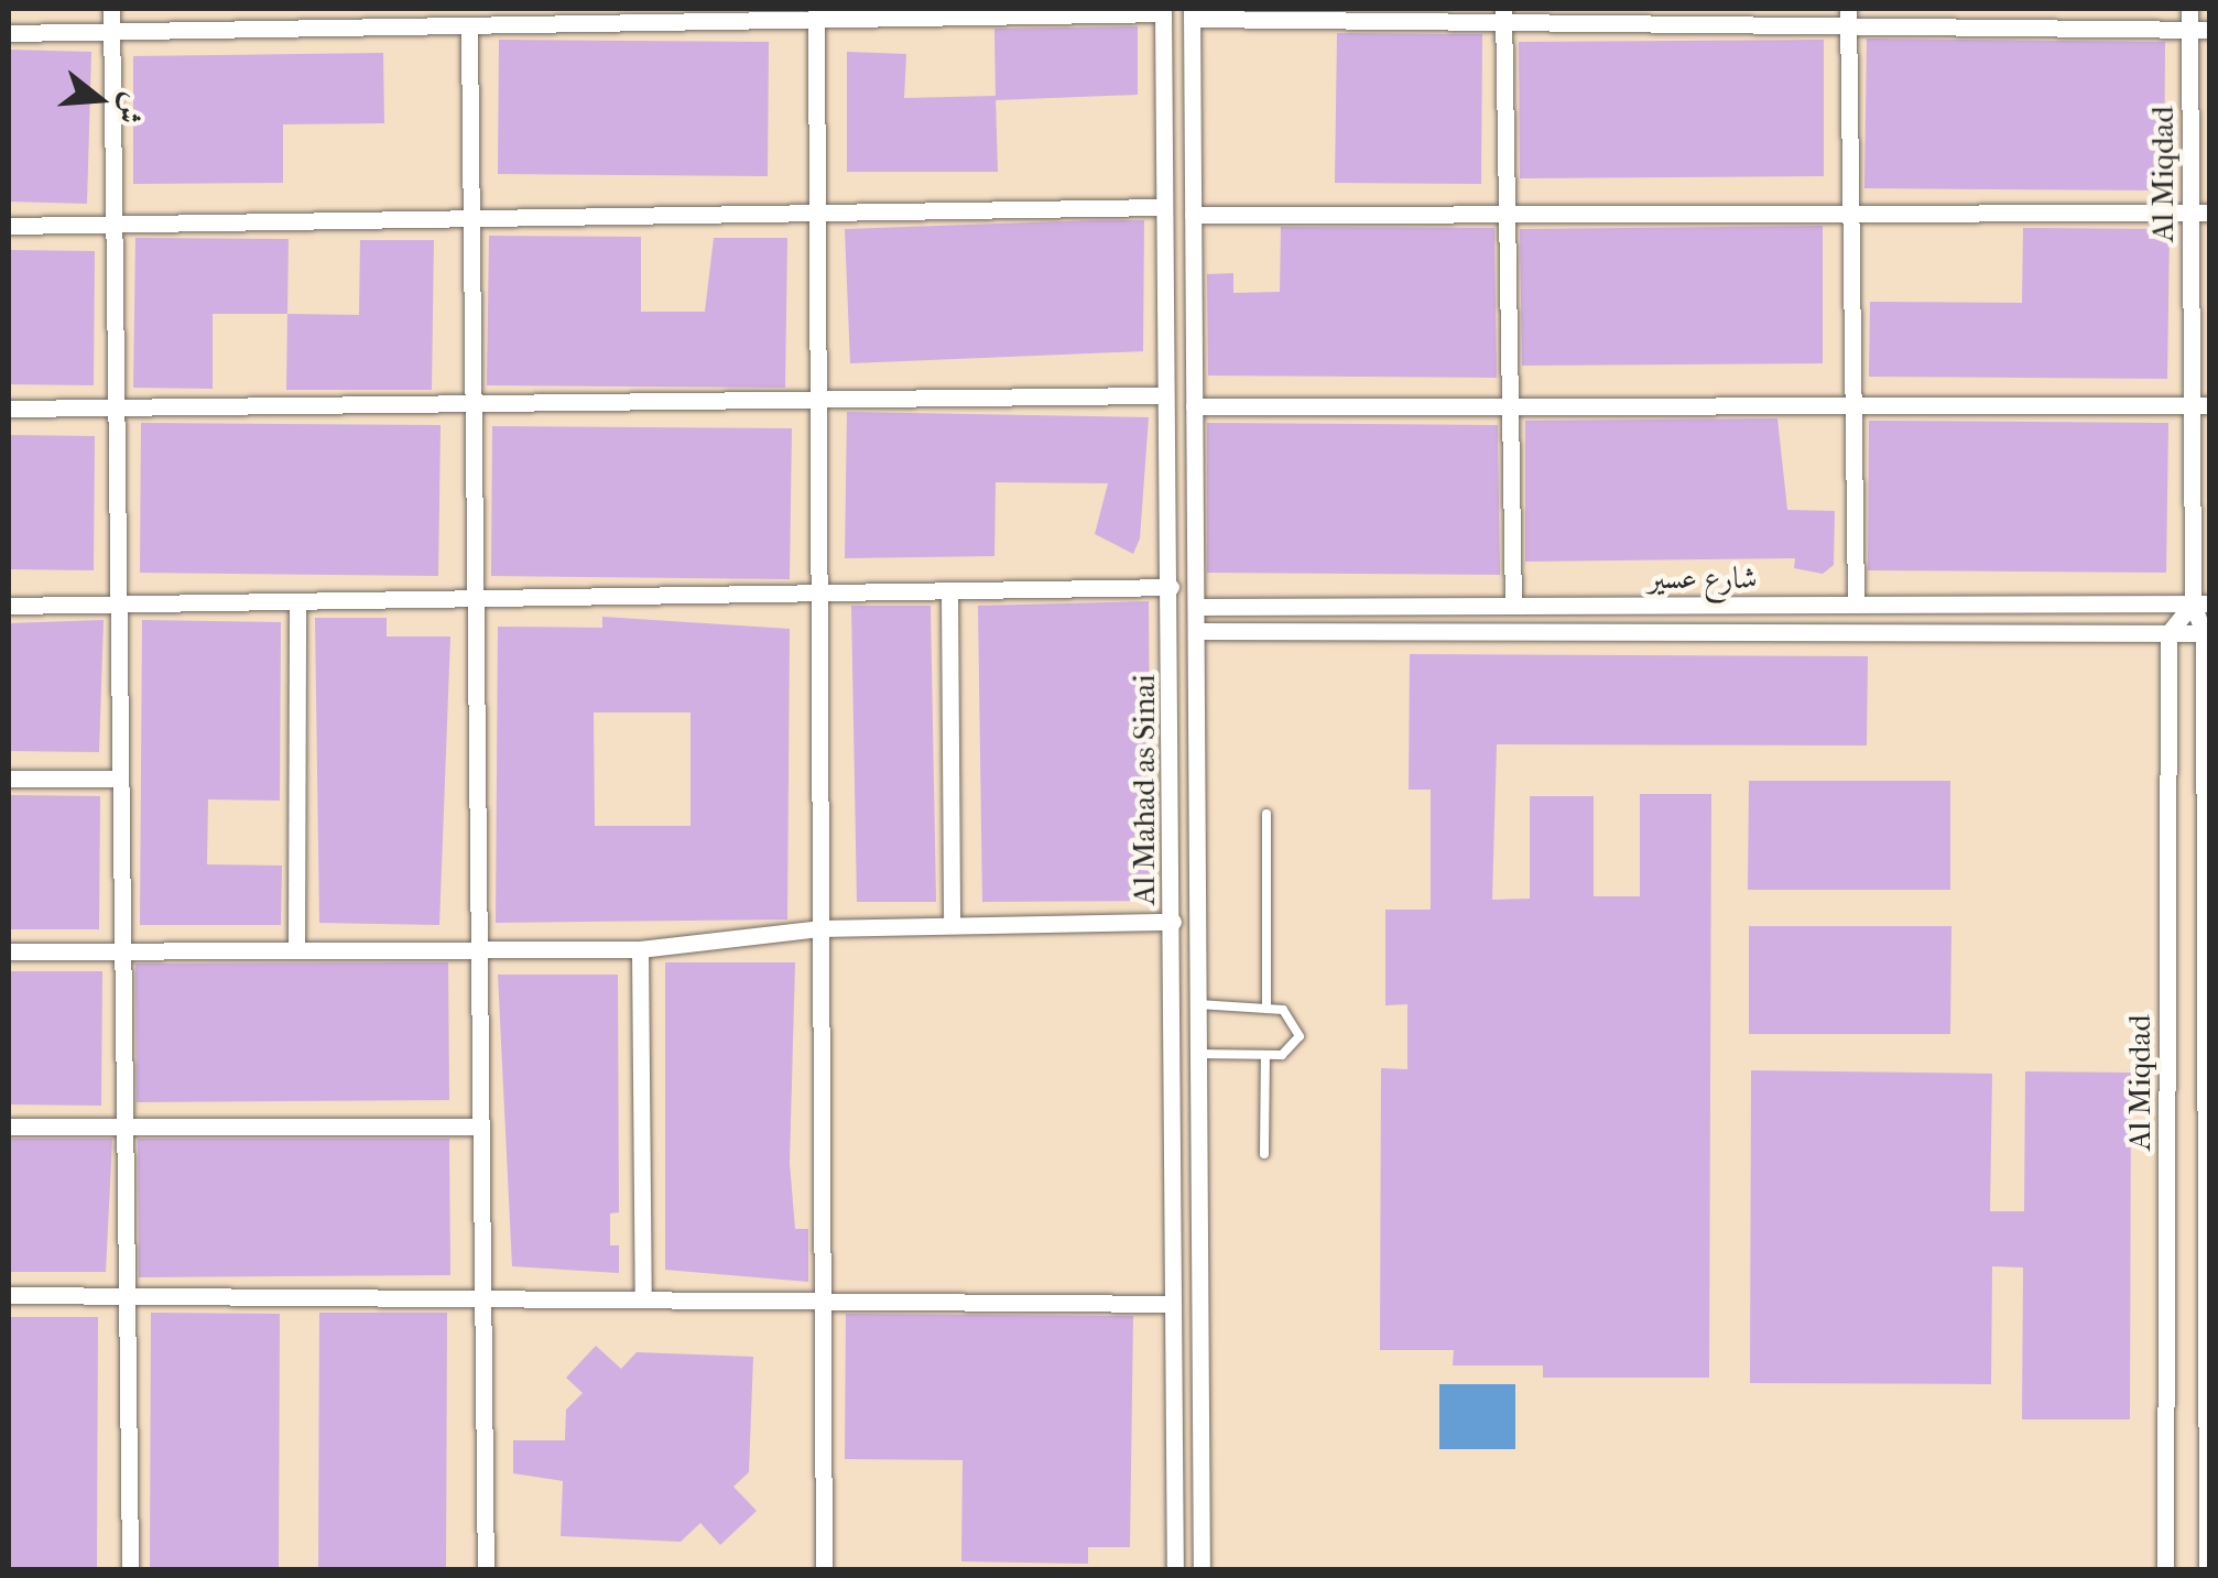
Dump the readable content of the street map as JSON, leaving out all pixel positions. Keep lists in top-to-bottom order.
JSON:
{
  "streets": {
    "street": ["Al Miqdad", "شارع عسير", "Al Mahad as Sinai"]
  },
  "crossings": [
    ["Al Miqdad", "شارع عسير"],
    ["شارع عسير", "Al Mahad as Sinai"]
  ],
  "north": "right"
}
